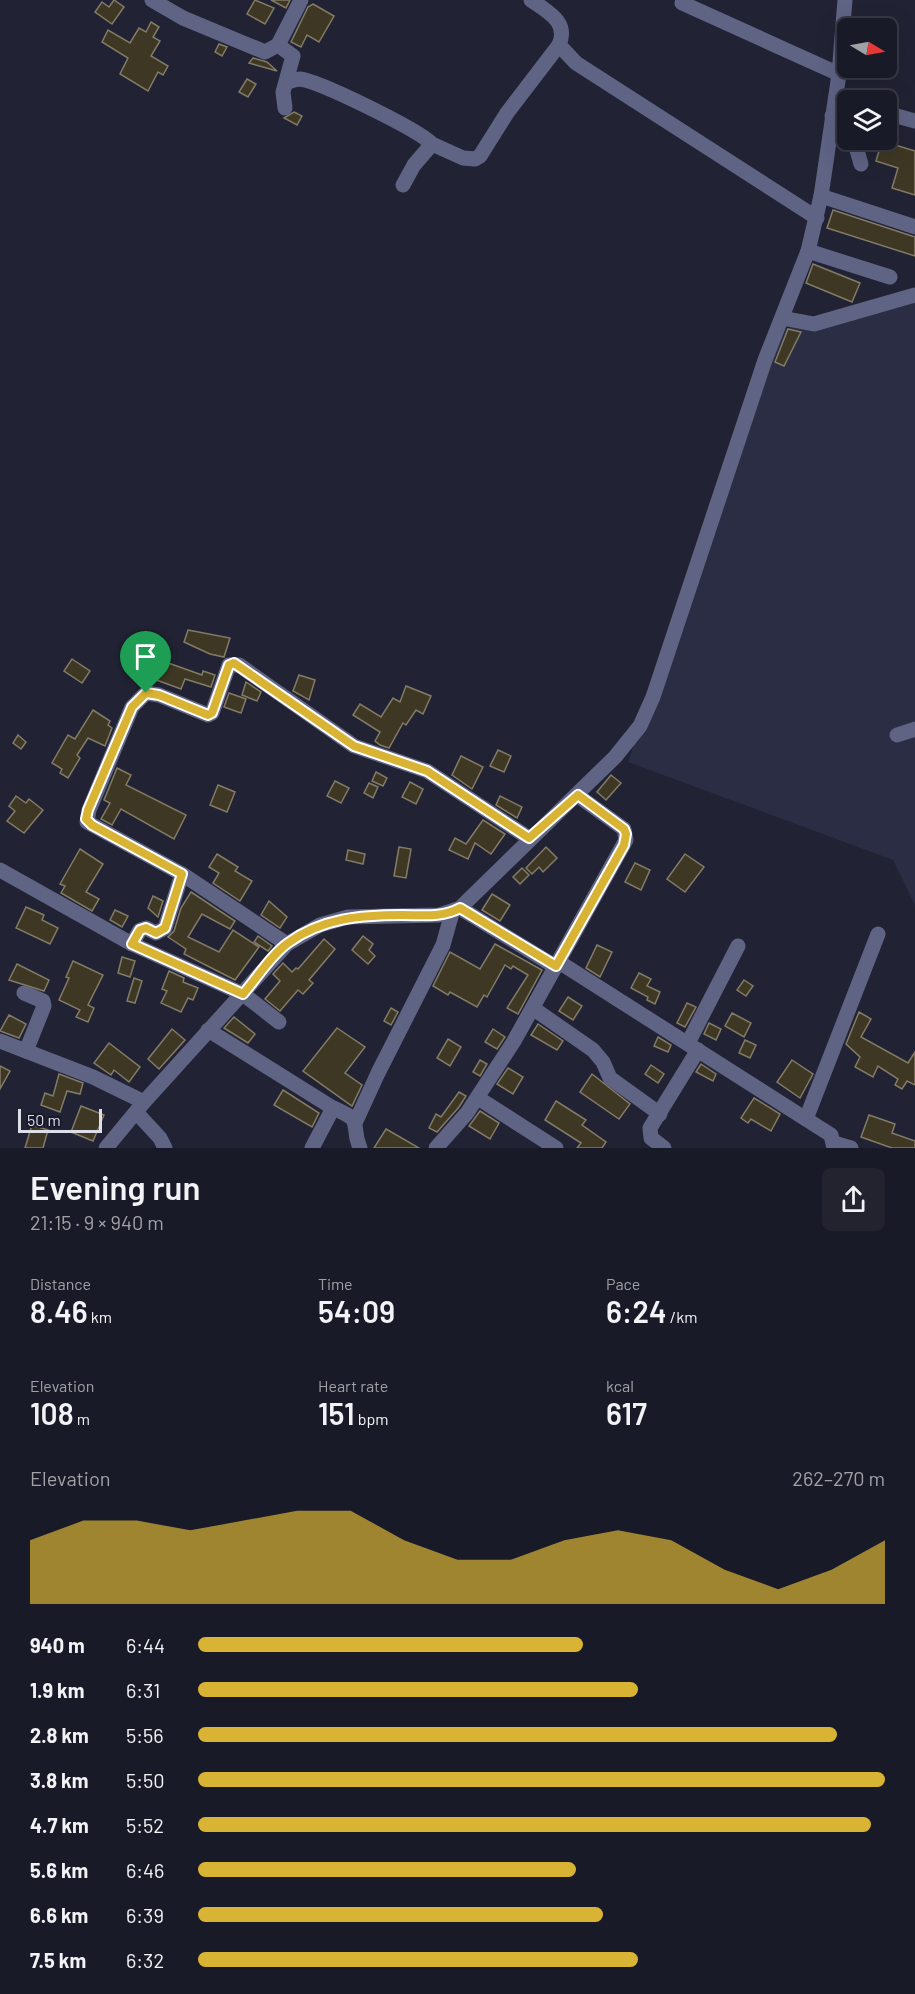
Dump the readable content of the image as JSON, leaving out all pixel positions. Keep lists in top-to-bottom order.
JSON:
{
  "scale_bar": "50 m",
  "north": "right",
  "page": {
    "scale": "50 m",
    "heading": ["Evening run", "21:15 · 9 × 940 m"],
    "stats": [
      ["Distance", "8.46 km"],
      ["Time", "54:09"],
      ["Pace", "6:24 /km"],
      ["Elevation", "108 m"],
      ["Heart rate", "151 bpm"],
      ["kcal", "617"]
    ],
    "chart": ["Elevation", "262–270 m"],
    "list": [
      {
        "name": "940 m",
        "note": "6:44"
      },
      {
        "name": "1.9 km",
        "note": "6:31"
      },
      {
        "name": "2.8 km",
        "note": "5:56"
      },
      {
        "name": "3.8 km",
        "note": "5:50"
      },
      {
        "name": "4.7 km",
        "note": "5:52"
      },
      {
        "name": "5.6 km",
        "note": "6:46"
      },
      {
        "name": "6.6 km",
        "note": "6:39"
      },
      {
        "name": "7.5 km",
        "note": "6:32"
      }
    ]
  }
}
